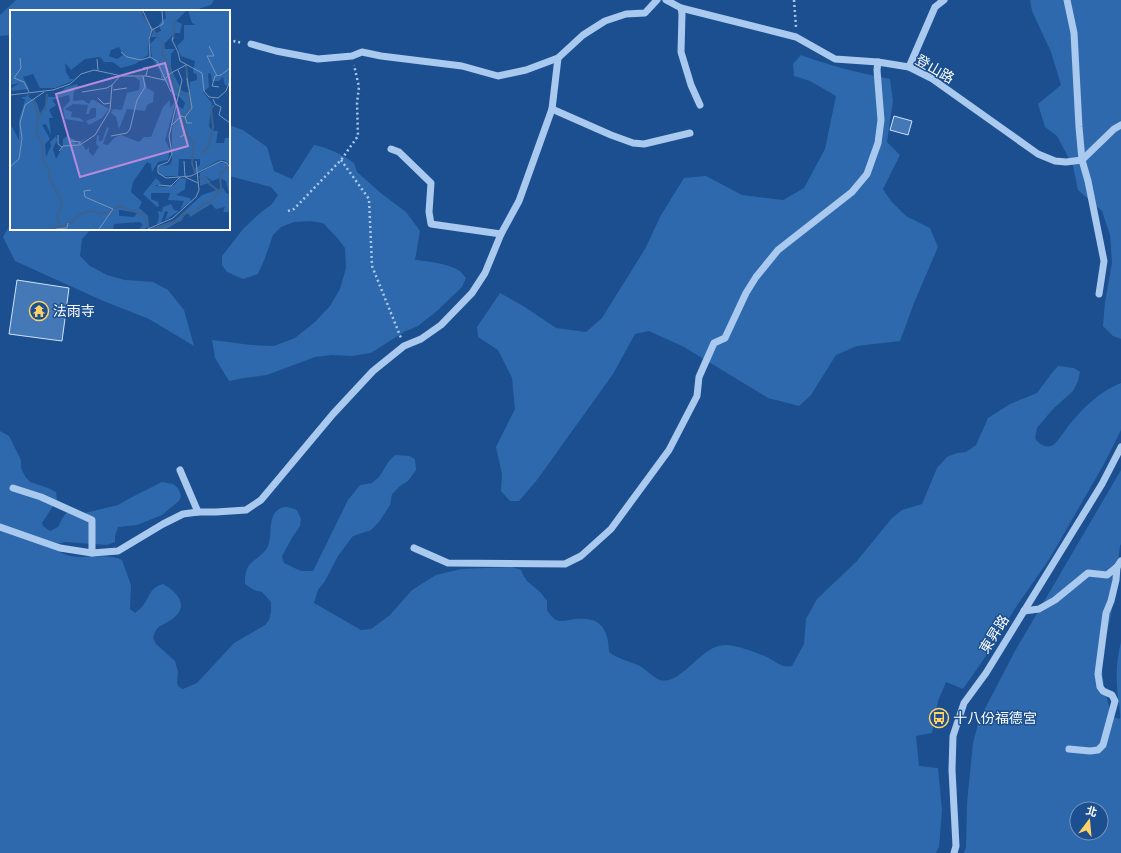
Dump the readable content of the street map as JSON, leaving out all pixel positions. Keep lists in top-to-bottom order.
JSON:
{
  "streets": {
    "street": ["登山路", "東昇路"]
  },
  "places": {
    "temple": ["法雨寺"],
    "bus stop": ["十八份福德宮"]
  },
  "north": "top"
}
